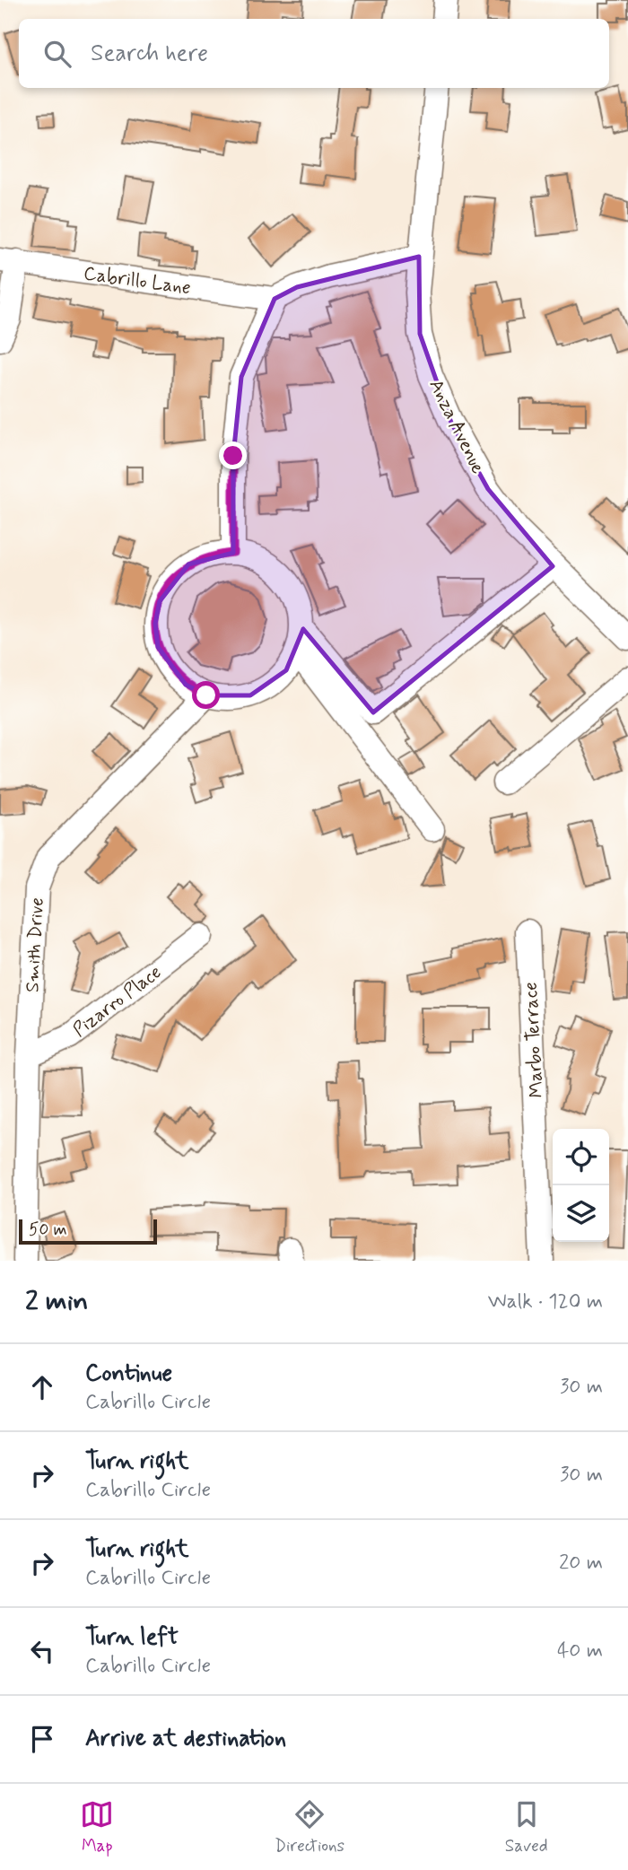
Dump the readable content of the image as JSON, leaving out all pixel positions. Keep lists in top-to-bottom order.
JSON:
{
  "streets": {
    "street": [
      "Cabrillo Lane",
      "Anza Avenue",
      "Smith Drive",
      "Pizarro Place",
      "Marbo Terrace"
    ]
  },
  "crossings": [
    ["Smith Drive", "Pizarro Place"]
  ],
  "scale_bar": "50 m",
  "page": {
    "search": "Search here",
    "scale": "50 m",
    "heading": ["2 min", "Walk · 120 m"],
    "list": [
      ["Continue", "Cabrillo Circle", "30 m"],
      ["Turn right", "Cabrillo Circle", "30 m"],
      ["Turn right", "Cabrillo Circle", "20 m"],
      ["Turn left", "Cabrillo Circle", "40 m"],
      "Arrive at destination"
    ],
    "nav": ["Map", "Directions", "Saved"]
  }
}
